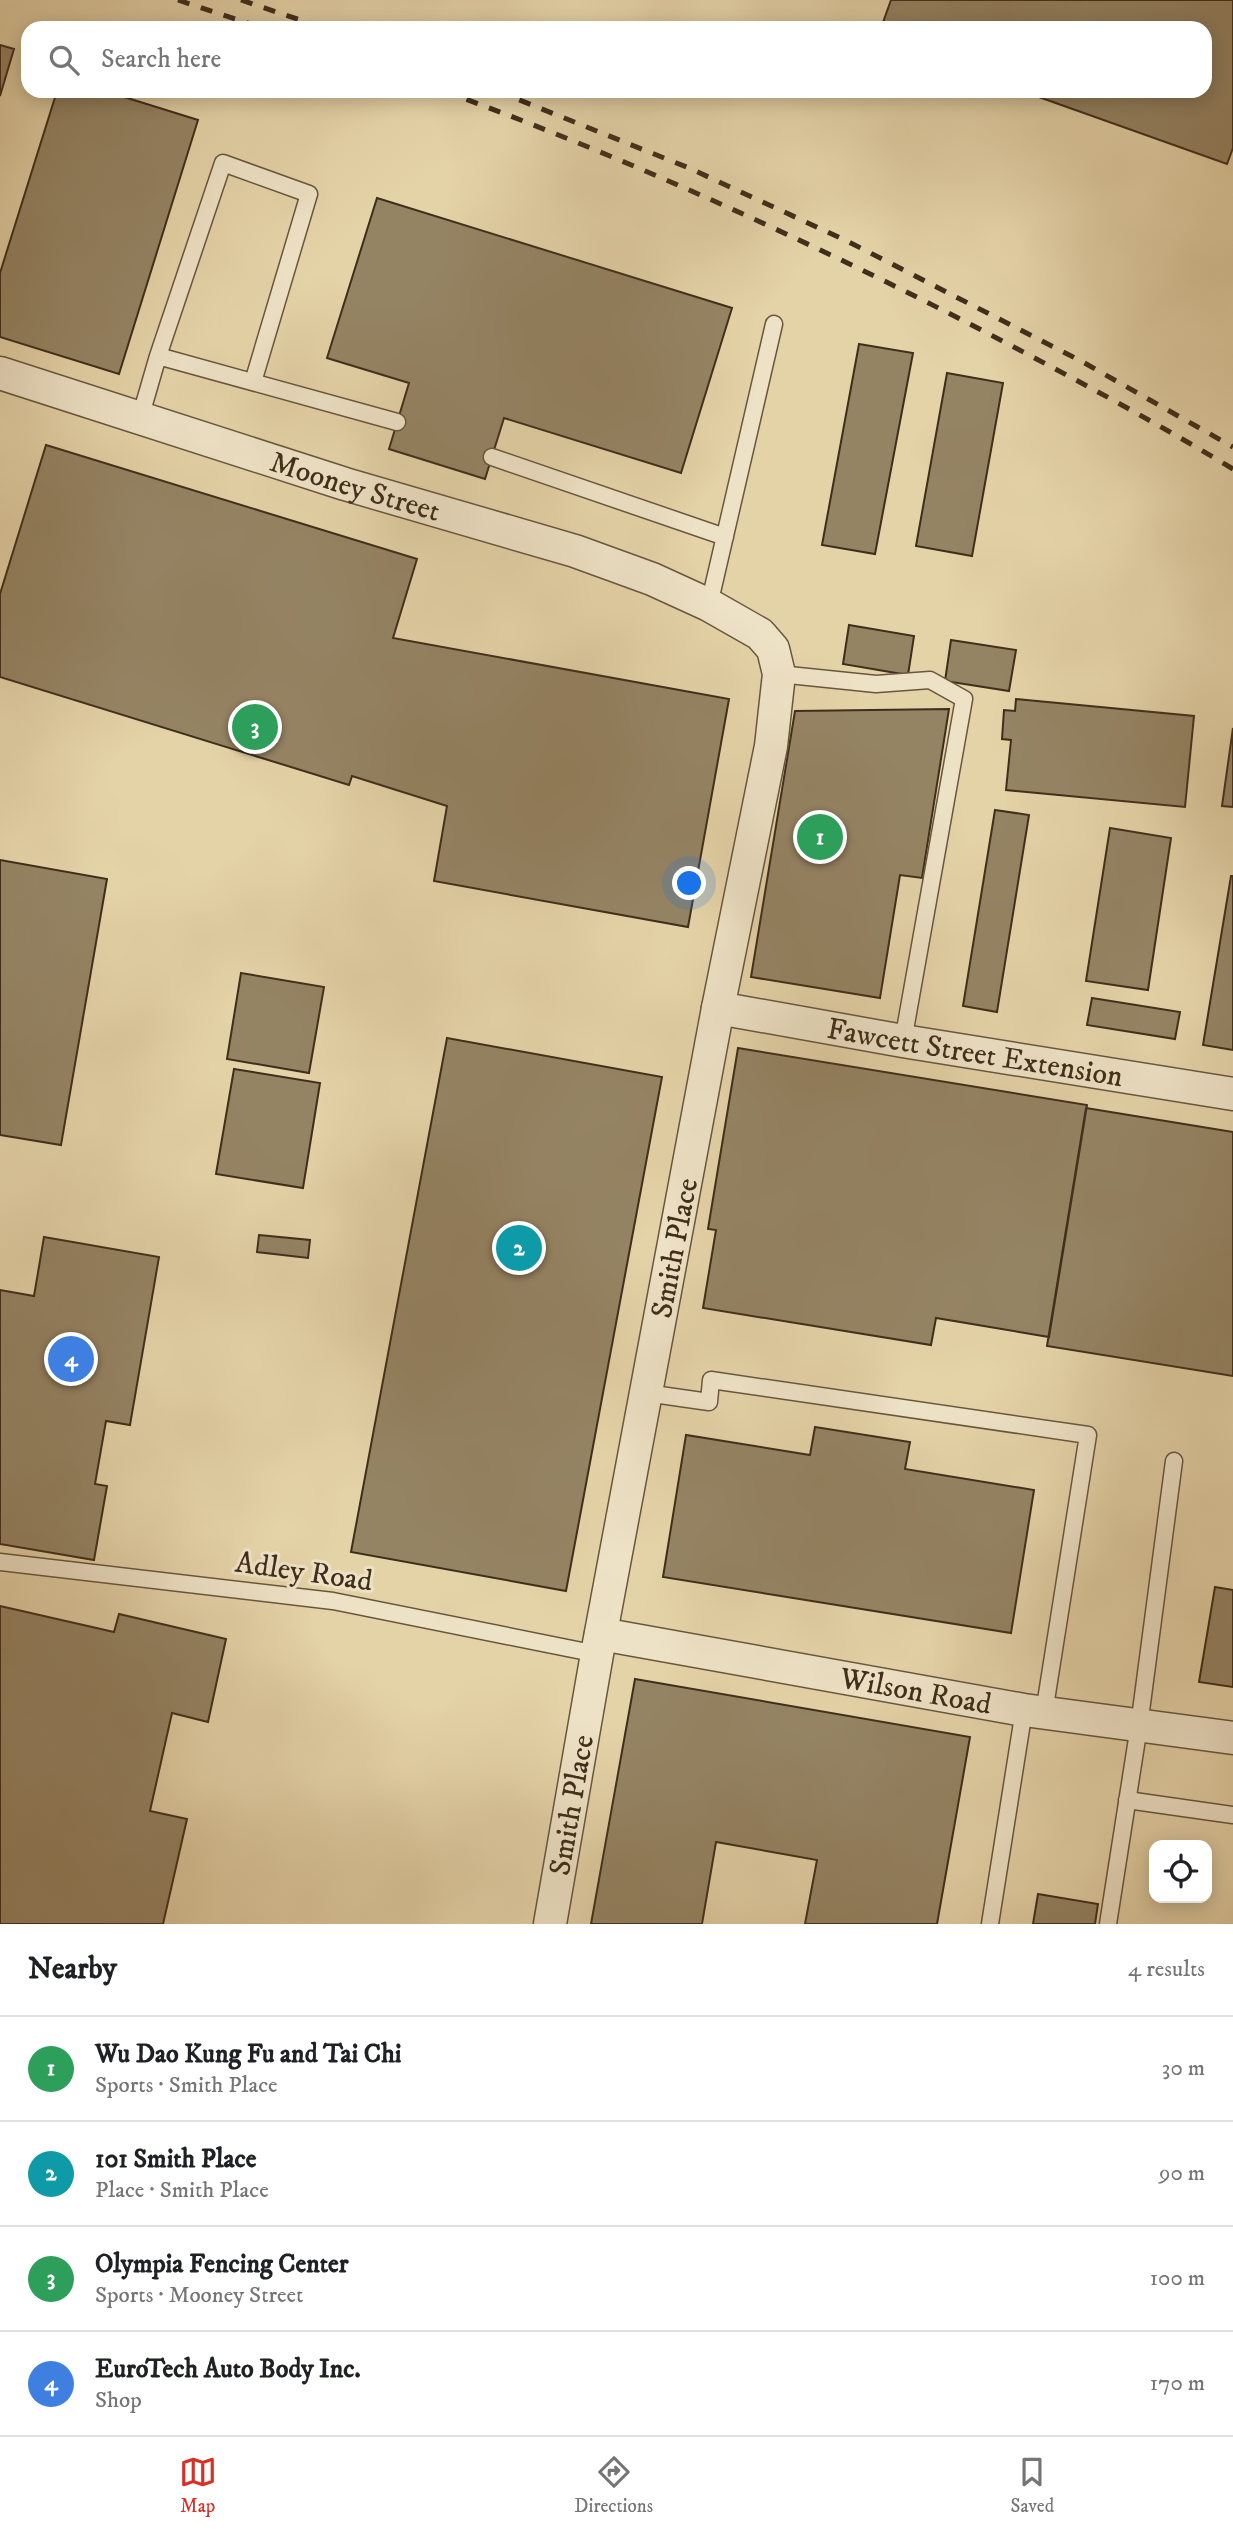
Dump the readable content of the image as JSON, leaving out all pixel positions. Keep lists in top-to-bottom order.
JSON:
{
  "streets": {
    "street": [
      "Mooney Street",
      "Fawcett Street Extension",
      "Smith Place",
      "Wilson Road"
    ],
    "lane": ["Adley Road"]
  },
  "crossings": [
    ["Mooney Street", "Smith Place"],
    ["Fawcett Street Extension", "Smith Place"],
    ["Smith Place", "Adley Road"],
    ["Smith Place", "Wilson Road"],
    ["Adley Road", "Wilson Road"]
  ],
  "page": {
    "search": "Search here",
    "pins": [
      "3",
      "1",
      "2",
      "4"
    ],
    "heading": ["Nearby", "4 results"],
    "list": [
      {
        "mark": "1",
        "name": "Wu Dao Kung Fu and Tai Chi",
        "note": "Sports · Smith Place",
        "value": "30 m"
      },
      {
        "mark": "2",
        "name": "101 Smith Place",
        "note": "Place · Smith Place",
        "value": "90 m"
      },
      {
        "mark": "3",
        "name": "Olympia Fencing Center",
        "note": "Sports · Mooney Street",
        "value": "100 m"
      },
      {
        "mark": "4",
        "name": "EuroTech Auto Body Inc.",
        "note": "Shop",
        "value": "170 m"
      }
    ],
    "nav": ["Map", "Directions", "Saved"]
  }
}
